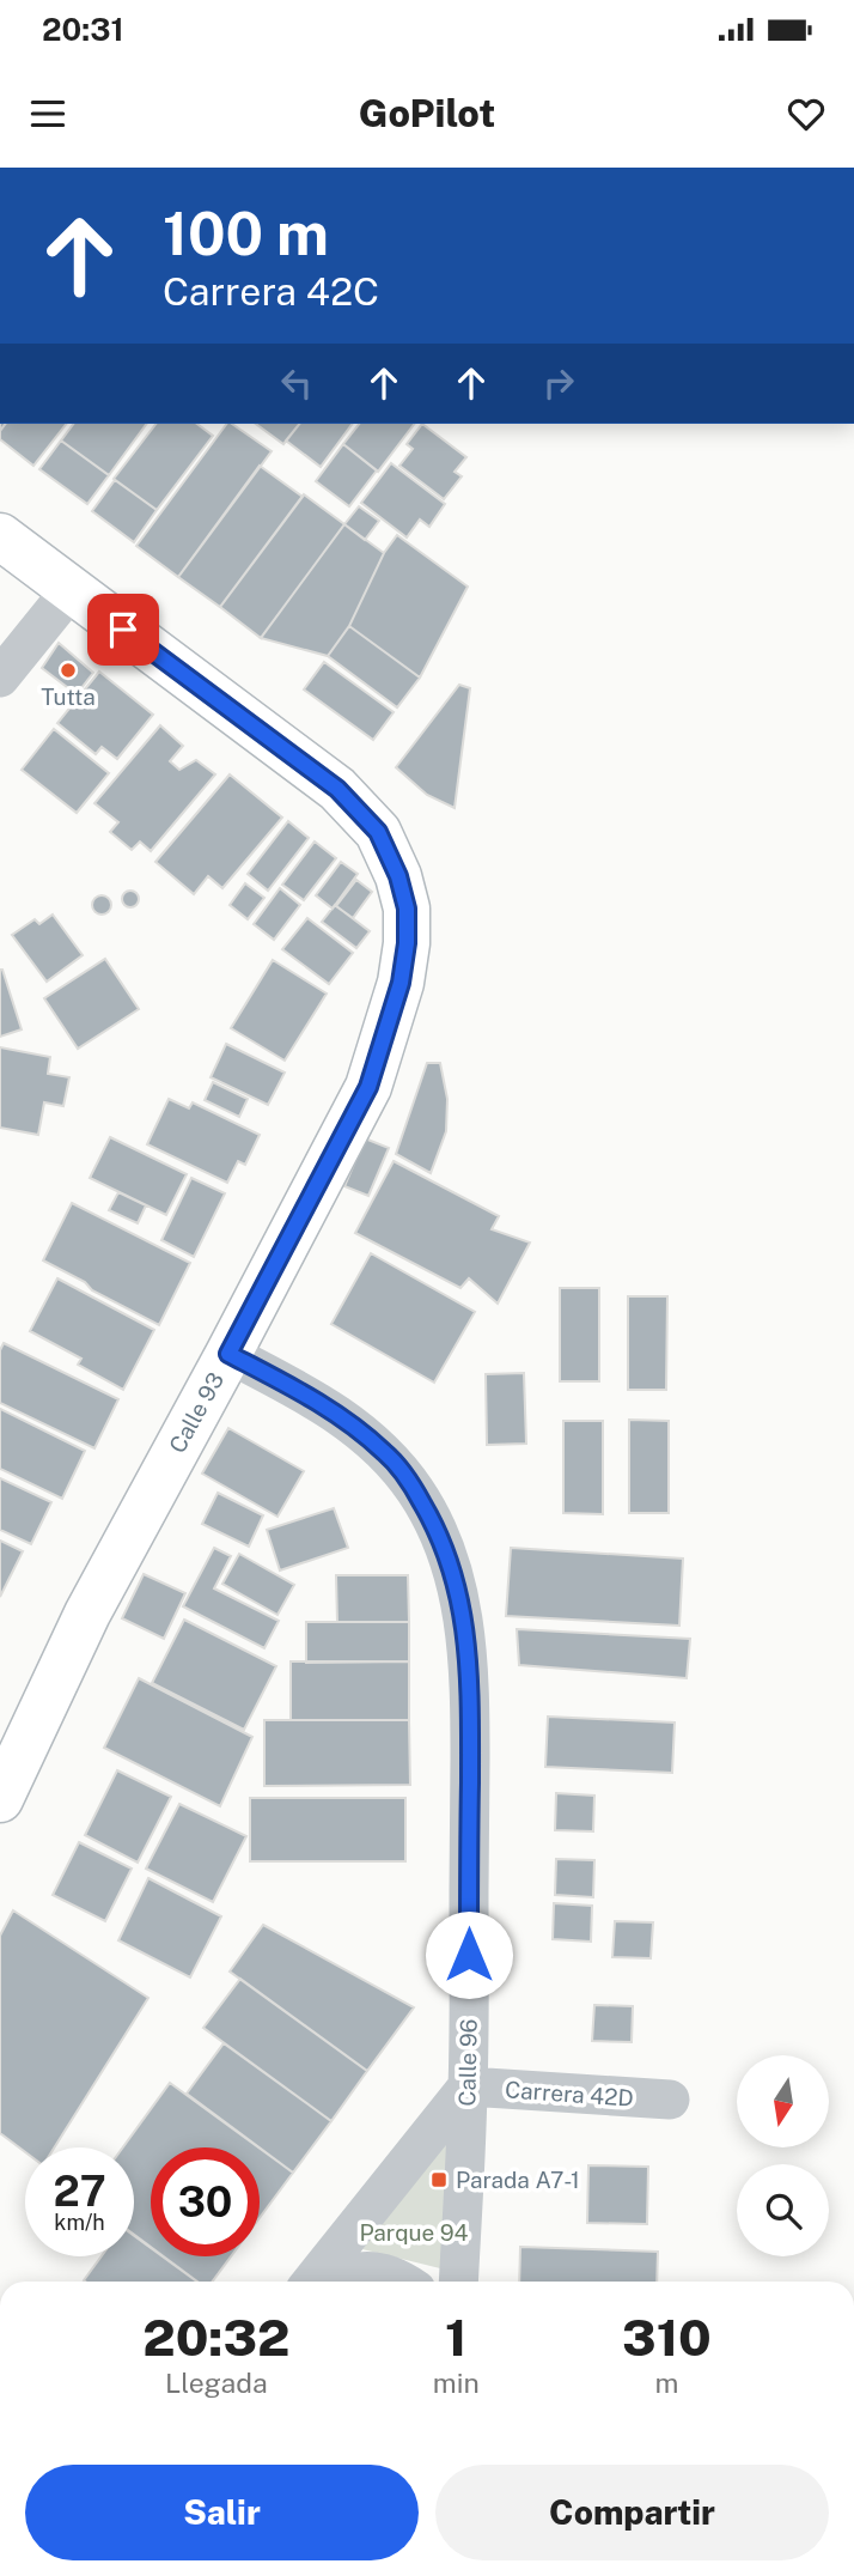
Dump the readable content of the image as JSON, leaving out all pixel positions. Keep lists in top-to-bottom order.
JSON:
{
  "streets": {
    "street": ["Calle 93", "Calle 96", "Carrera 42D"]
  },
  "crossings": [
    ["Calle 93", "Calle 96"],
    ["Calle 96", "Carrera 42D"]
  ],
  "parks": ["Parque 94"],
  "places": {
    "other": ["Tutta"],
    "transit": ["Parada A7-1"]
  },
  "north": "bottom",
  "page": {
    "status": "20:31",
    "header": "GoPilot",
    "turn": ["100 m", "Carrera 42C"],
    "speed": "27 km/h",
    "limit": "30",
    "eta": [
      "20:32",
      "Llegada",
      "1",
      "min",
      "310",
      "m"
    ],
    "buttons": ["Salir", "Compartir"]
  }
}
